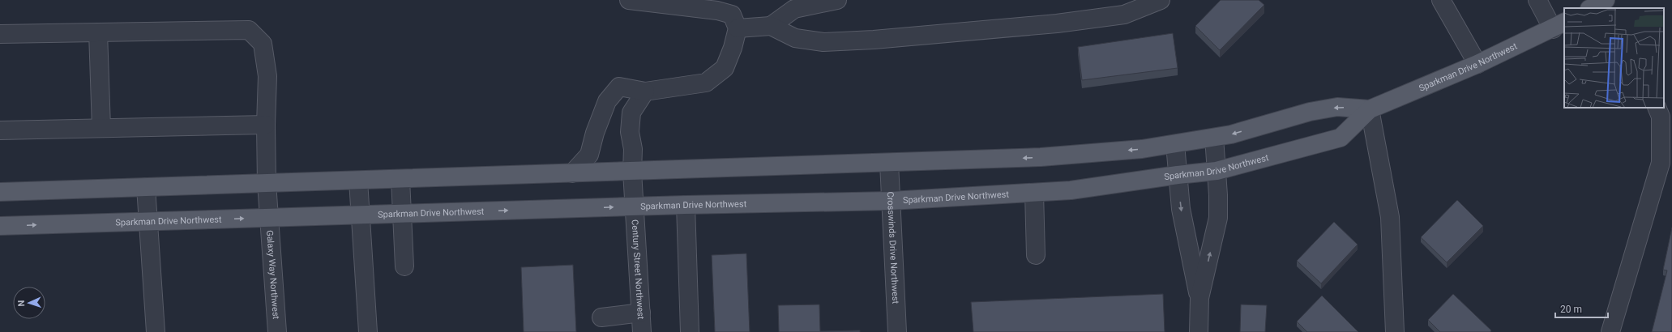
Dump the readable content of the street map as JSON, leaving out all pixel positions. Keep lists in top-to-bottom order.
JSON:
{
  "streets": {
    "main road": ["Sparkman Drive Northwest"],
    "street": ["Crosswinds Drive Northwest", "Century Street Northwest", "Galaxy Way Northwest"]
  },
  "crossings": [
    ["Sparkman Drive Northwest", "Crosswinds Drive Northwest"],
    ["Sparkman Drive Northwest", "Century Street Northwest"],
    ["Sparkman Drive Northwest", "Galaxy Way Northwest"]
  ],
  "scale_bar": "20 m",
  "north": "left"
}
